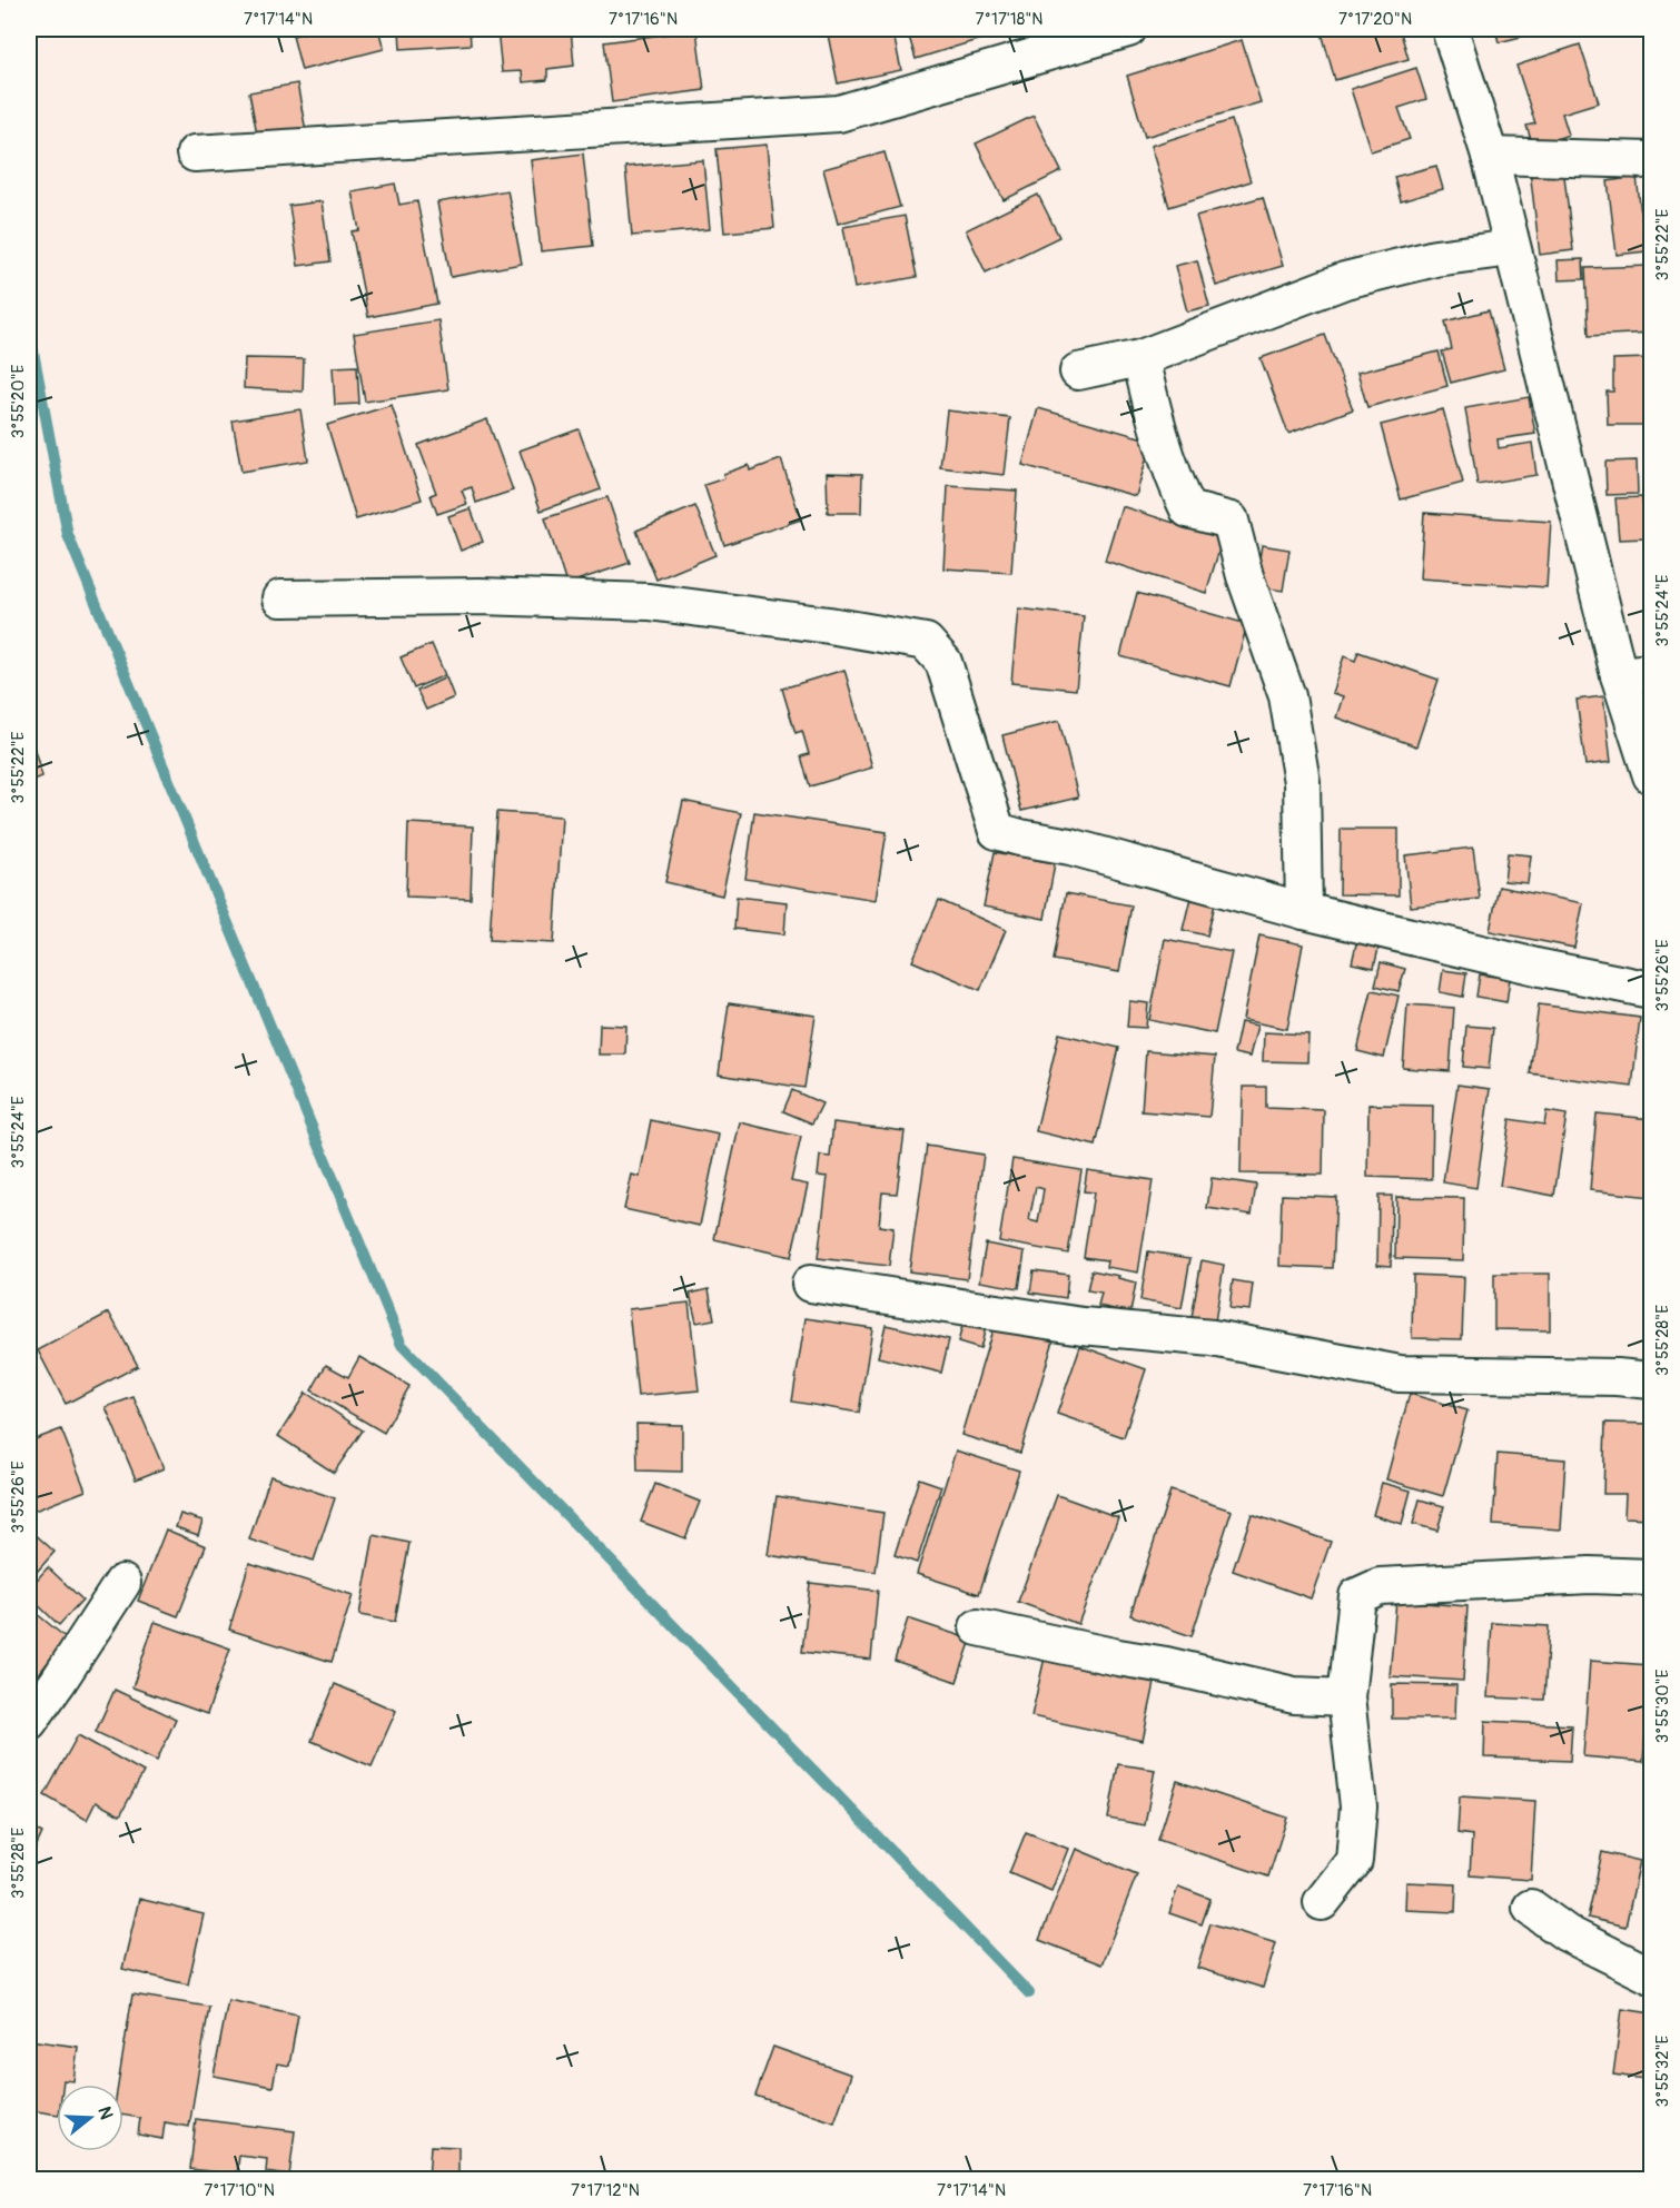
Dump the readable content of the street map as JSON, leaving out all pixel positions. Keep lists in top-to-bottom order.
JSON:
{
  "north": "right",
  "coordinates": [
    "7°17'14\"N",
    "7°17'16\"N",
    "7°17'18\"N",
    "7°17'20\"N",
    "3°55'22\"E",
    "3°55'20\"E",
    "3°55'24\"E",
    "3°55'26\"E",
    "3°55'28\"E",
    "3°55'30\"E",
    "3°55'32\"E",
    "7°17'10\"N",
    "7°17'12\"N"
  ]
}
